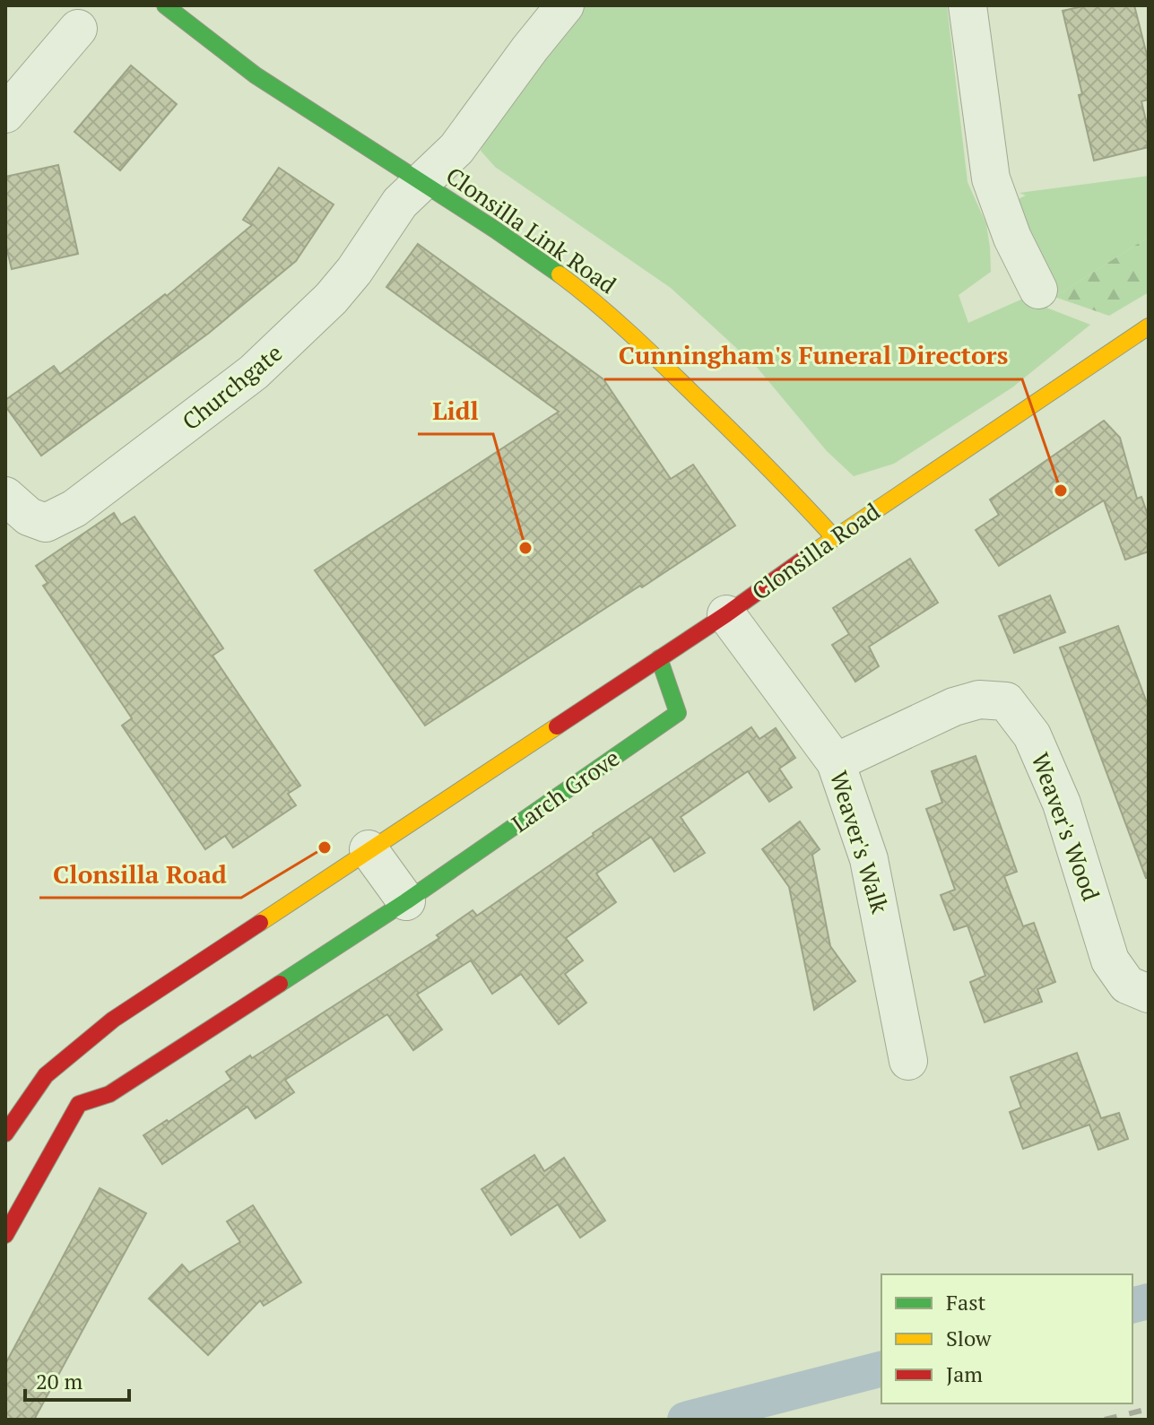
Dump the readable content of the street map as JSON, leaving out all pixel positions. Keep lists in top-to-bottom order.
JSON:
{
  "streets": {
    "street": [
      "Clonsilla Link Road",
      "Churchgate",
      "Clonsilla Road",
      "Larch Grove",
      "Weaver's Wood",
      "Weaver's Walk"
    ]
  },
  "crossings": [
    ["Clonsilla Link Road", "Churchgate"],
    ["Clonsilla Link Road", "Clonsilla Road"],
    ["Clonsilla Road", "Larch Grove"],
    ["Clonsilla Road", "Weaver's Walk"],
    ["Weaver's Wood", "Weaver's Walk"]
  ],
  "places": ["Cunningham's Funeral Directors", "Lidl", "Clonsilla Road"],
  "legend": ["Fast", "Slow", "Jam"],
  "scale_bar": "20 m"
}
